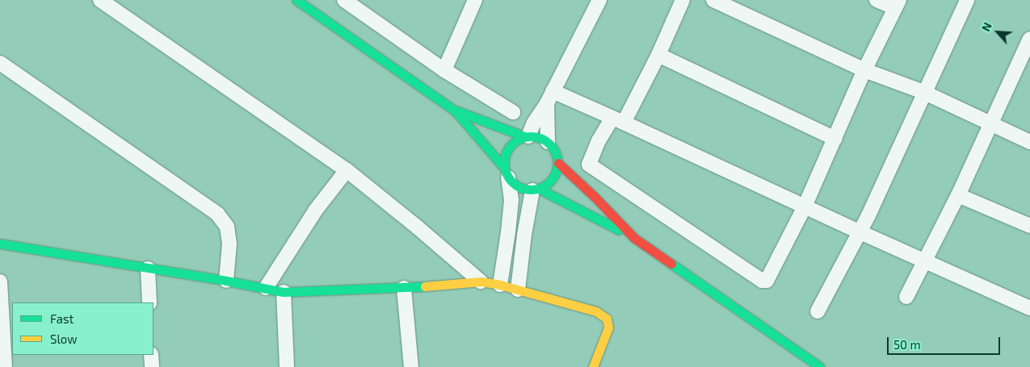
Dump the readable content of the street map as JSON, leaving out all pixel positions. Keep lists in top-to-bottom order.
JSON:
{
  "legend": ["Fast", "Slow"],
  "scale_bar": "50 m",
  "north": "top left"
}
